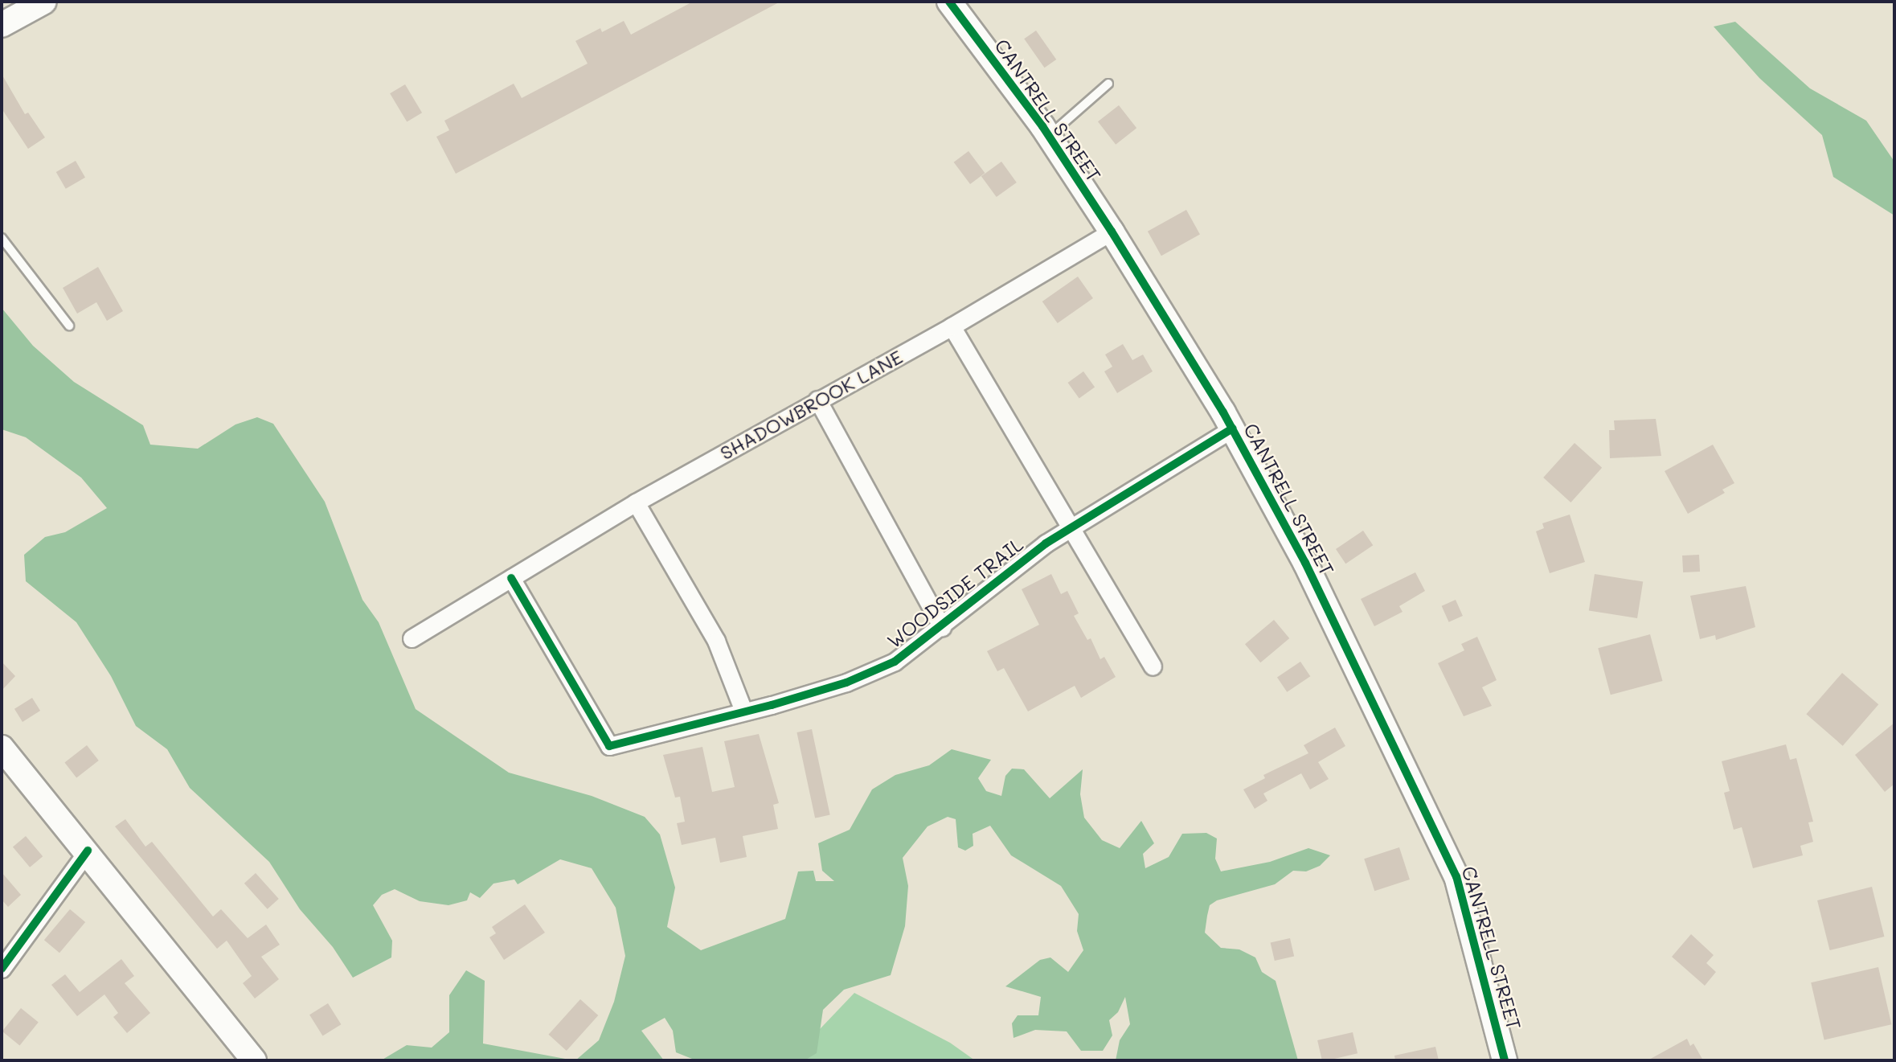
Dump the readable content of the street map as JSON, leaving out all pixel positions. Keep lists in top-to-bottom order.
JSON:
{
  "streets": {
    "street": ["CANTRELL STREET", "SHADOWBROOK LANE", "WOODSIDE TRAIL"]
  },
  "crossings": [
    ["CANTRELL STREET", "SHADOWBROOK LANE"],
    ["CANTRELL STREET", "WOODSIDE TRAIL"],
    ["SHADOWBROOK LANE", "WOODSIDE TRAIL"]
  ]
}
